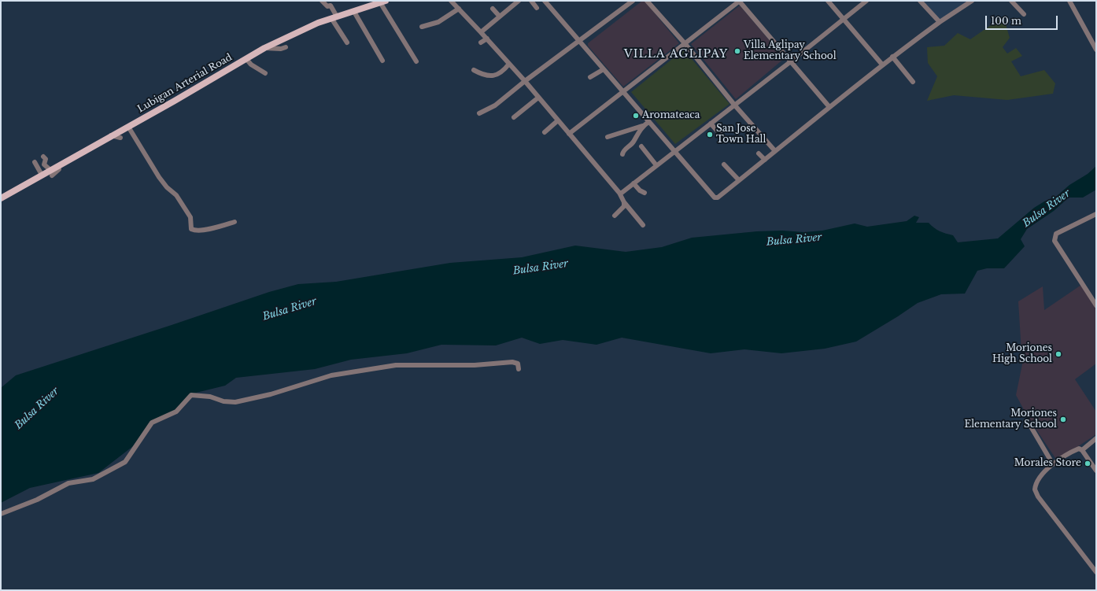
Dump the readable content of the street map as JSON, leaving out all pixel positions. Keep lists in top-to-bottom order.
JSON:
{
  "streets": {
    "main road": ["Lubigan Arterial Road"]
  },
  "districts": ["VILLA AGLIPAY"],
  "water": ["Bulsa River"],
  "places": [
    "Villa Aglipay Elementary School",
    "Aromateaca",
    "San Jose Town Hall",
    "Moriones High School",
    "Moriones Elementary School",
    "Morales Store"
  ],
  "scale_bar": "100 m"
}
